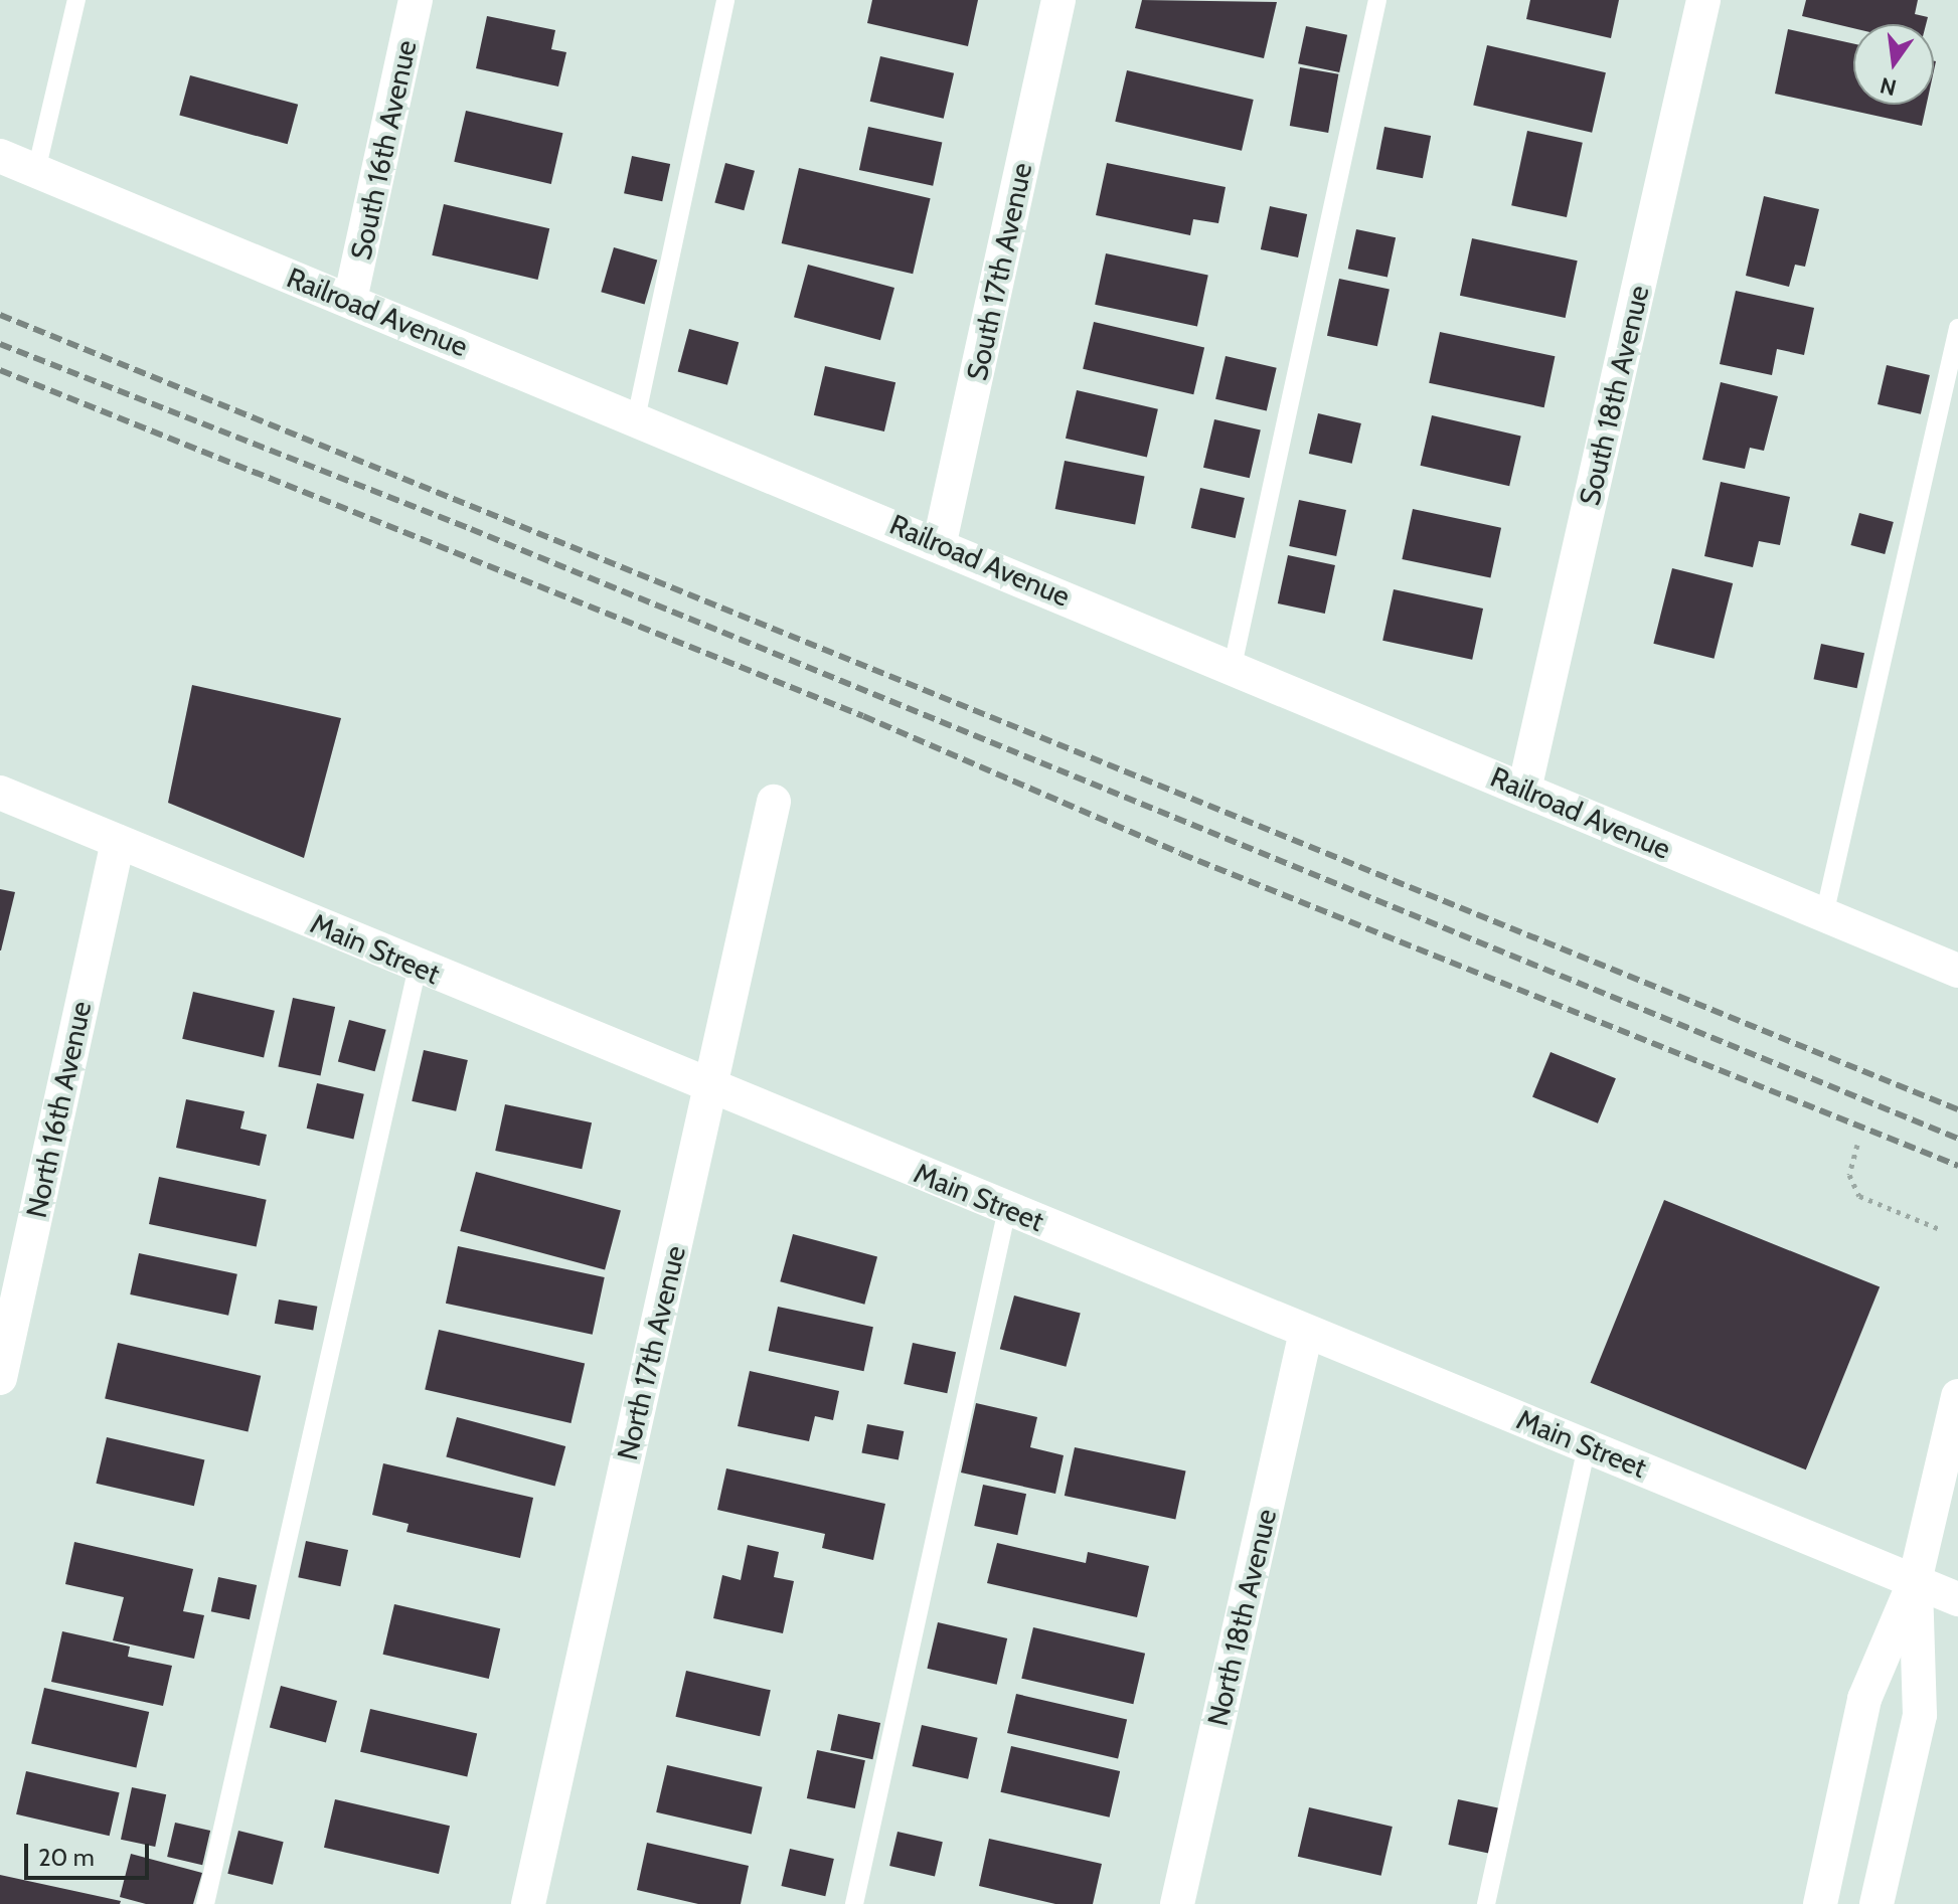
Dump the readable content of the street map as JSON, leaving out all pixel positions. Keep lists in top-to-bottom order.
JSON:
{
  "streets": {
    "street": [
      "South 16th Avenue",
      "South 17th Avenue",
      "Railroad Avenue",
      "South 18th Avenue",
      "Main Street",
      "North 16th Avenue",
      "North 17th Avenue",
      "North 18th Avenue"
    ]
  },
  "crossings": [
    ["South 16th Avenue", "Railroad Avenue"],
    ["South 17th Avenue", "Railroad Avenue"],
    ["Railroad Avenue", "South 18th Avenue"],
    ["Main Street", "North 16th Avenue"],
    ["Main Street", "North 17th Avenue"],
    ["Main Street", "North 18th Avenue"]
  ],
  "scale_bar": "20 m",
  "north": "bottom"
}
